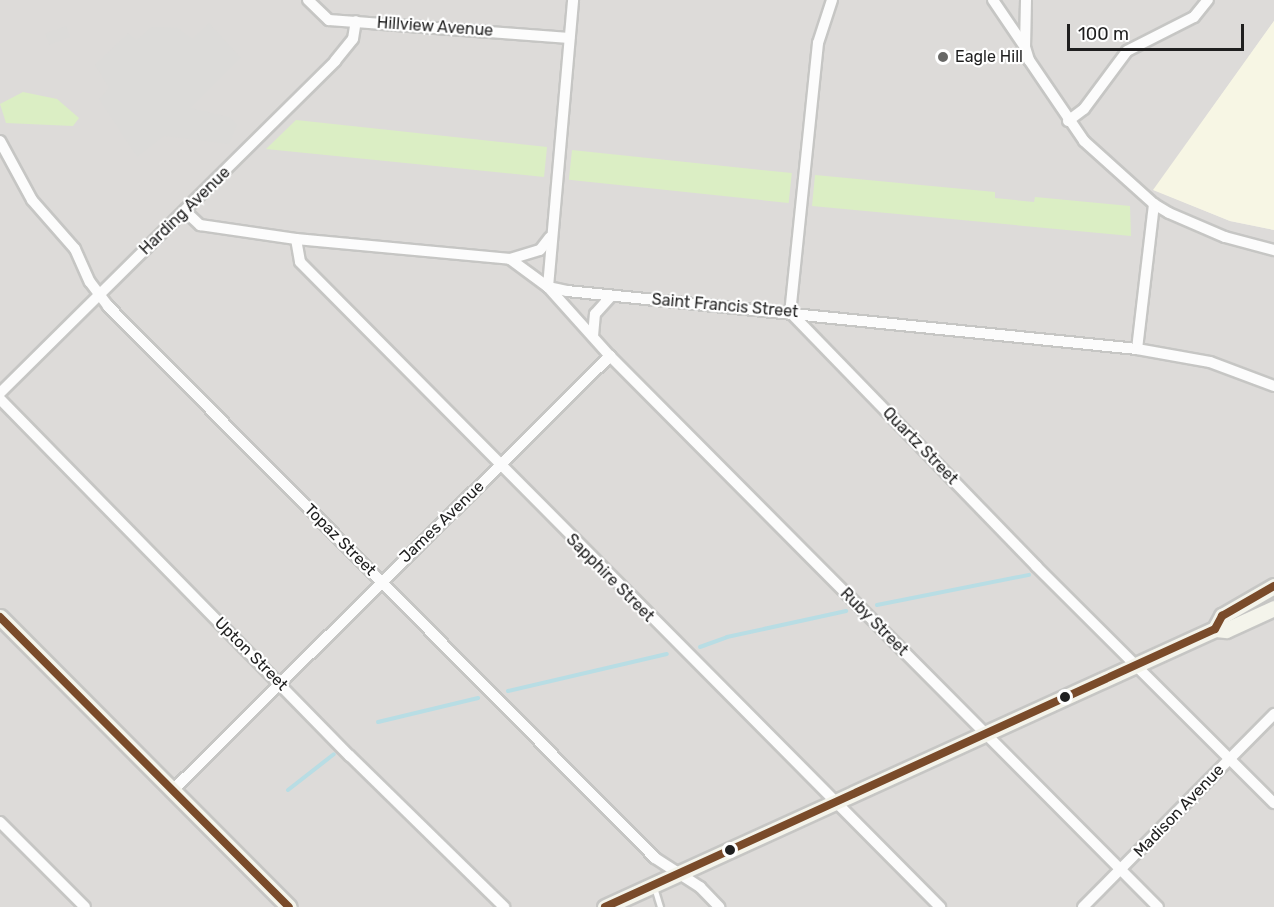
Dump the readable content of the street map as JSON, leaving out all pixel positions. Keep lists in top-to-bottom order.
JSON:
{
  "streets": {
    "street": [
      "Hillview Avenue",
      "Harding Avenue",
      "Saint Francis Street",
      "Quartz Street",
      "James Avenue",
      "Topaz Street",
      "Sapphire Street",
      "Ruby Street",
      "Upton Street",
      "Madison Avenue"
    ]
  },
  "crossings": [
    ["Hillview Avenue", "Harding Avenue"],
    ["Harding Avenue", "Topaz Street"],
    ["Saint Francis Street", "Quartz Street"],
    ["Saint Francis Street", "Ruby Street"],
    ["Quartz Street", "Madison Avenue"],
    ["James Avenue", "Topaz Street"],
    ["James Avenue", "Sapphire Street"],
    ["James Avenue", "Ruby Street"],
    ["James Avenue", "Upton Street"],
    ["Ruby Street", "Madison Avenue"]
  ],
  "places": ["Eagle Hill"],
  "scale_bar": "100 m"
}
